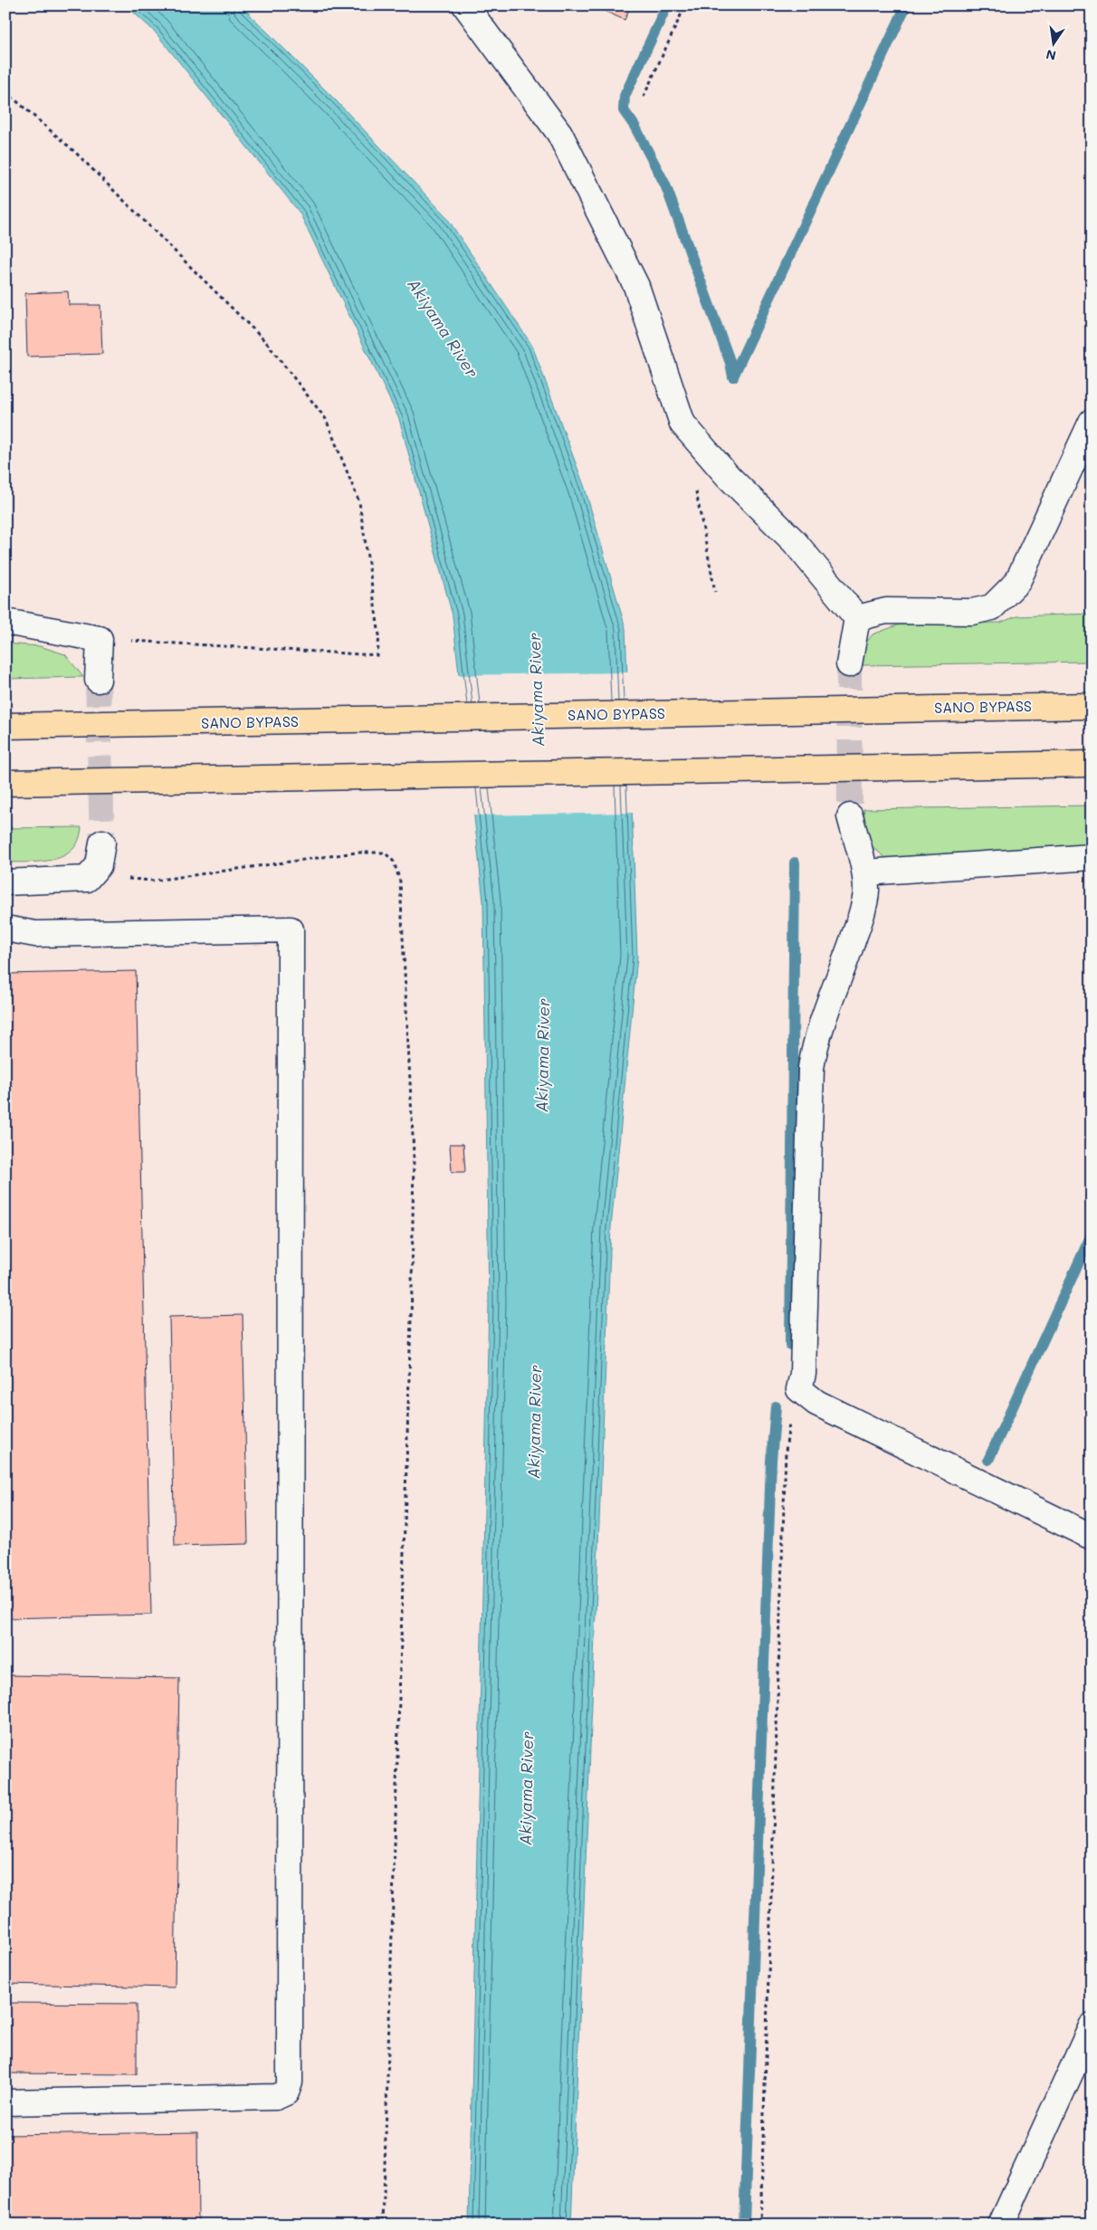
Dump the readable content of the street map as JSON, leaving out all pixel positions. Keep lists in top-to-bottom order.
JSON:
{
  "streets": {
    "highway": ["SANO BYPASS"]
  },
  "water": ["Akiyama River"],
  "north": "bottom"
}
